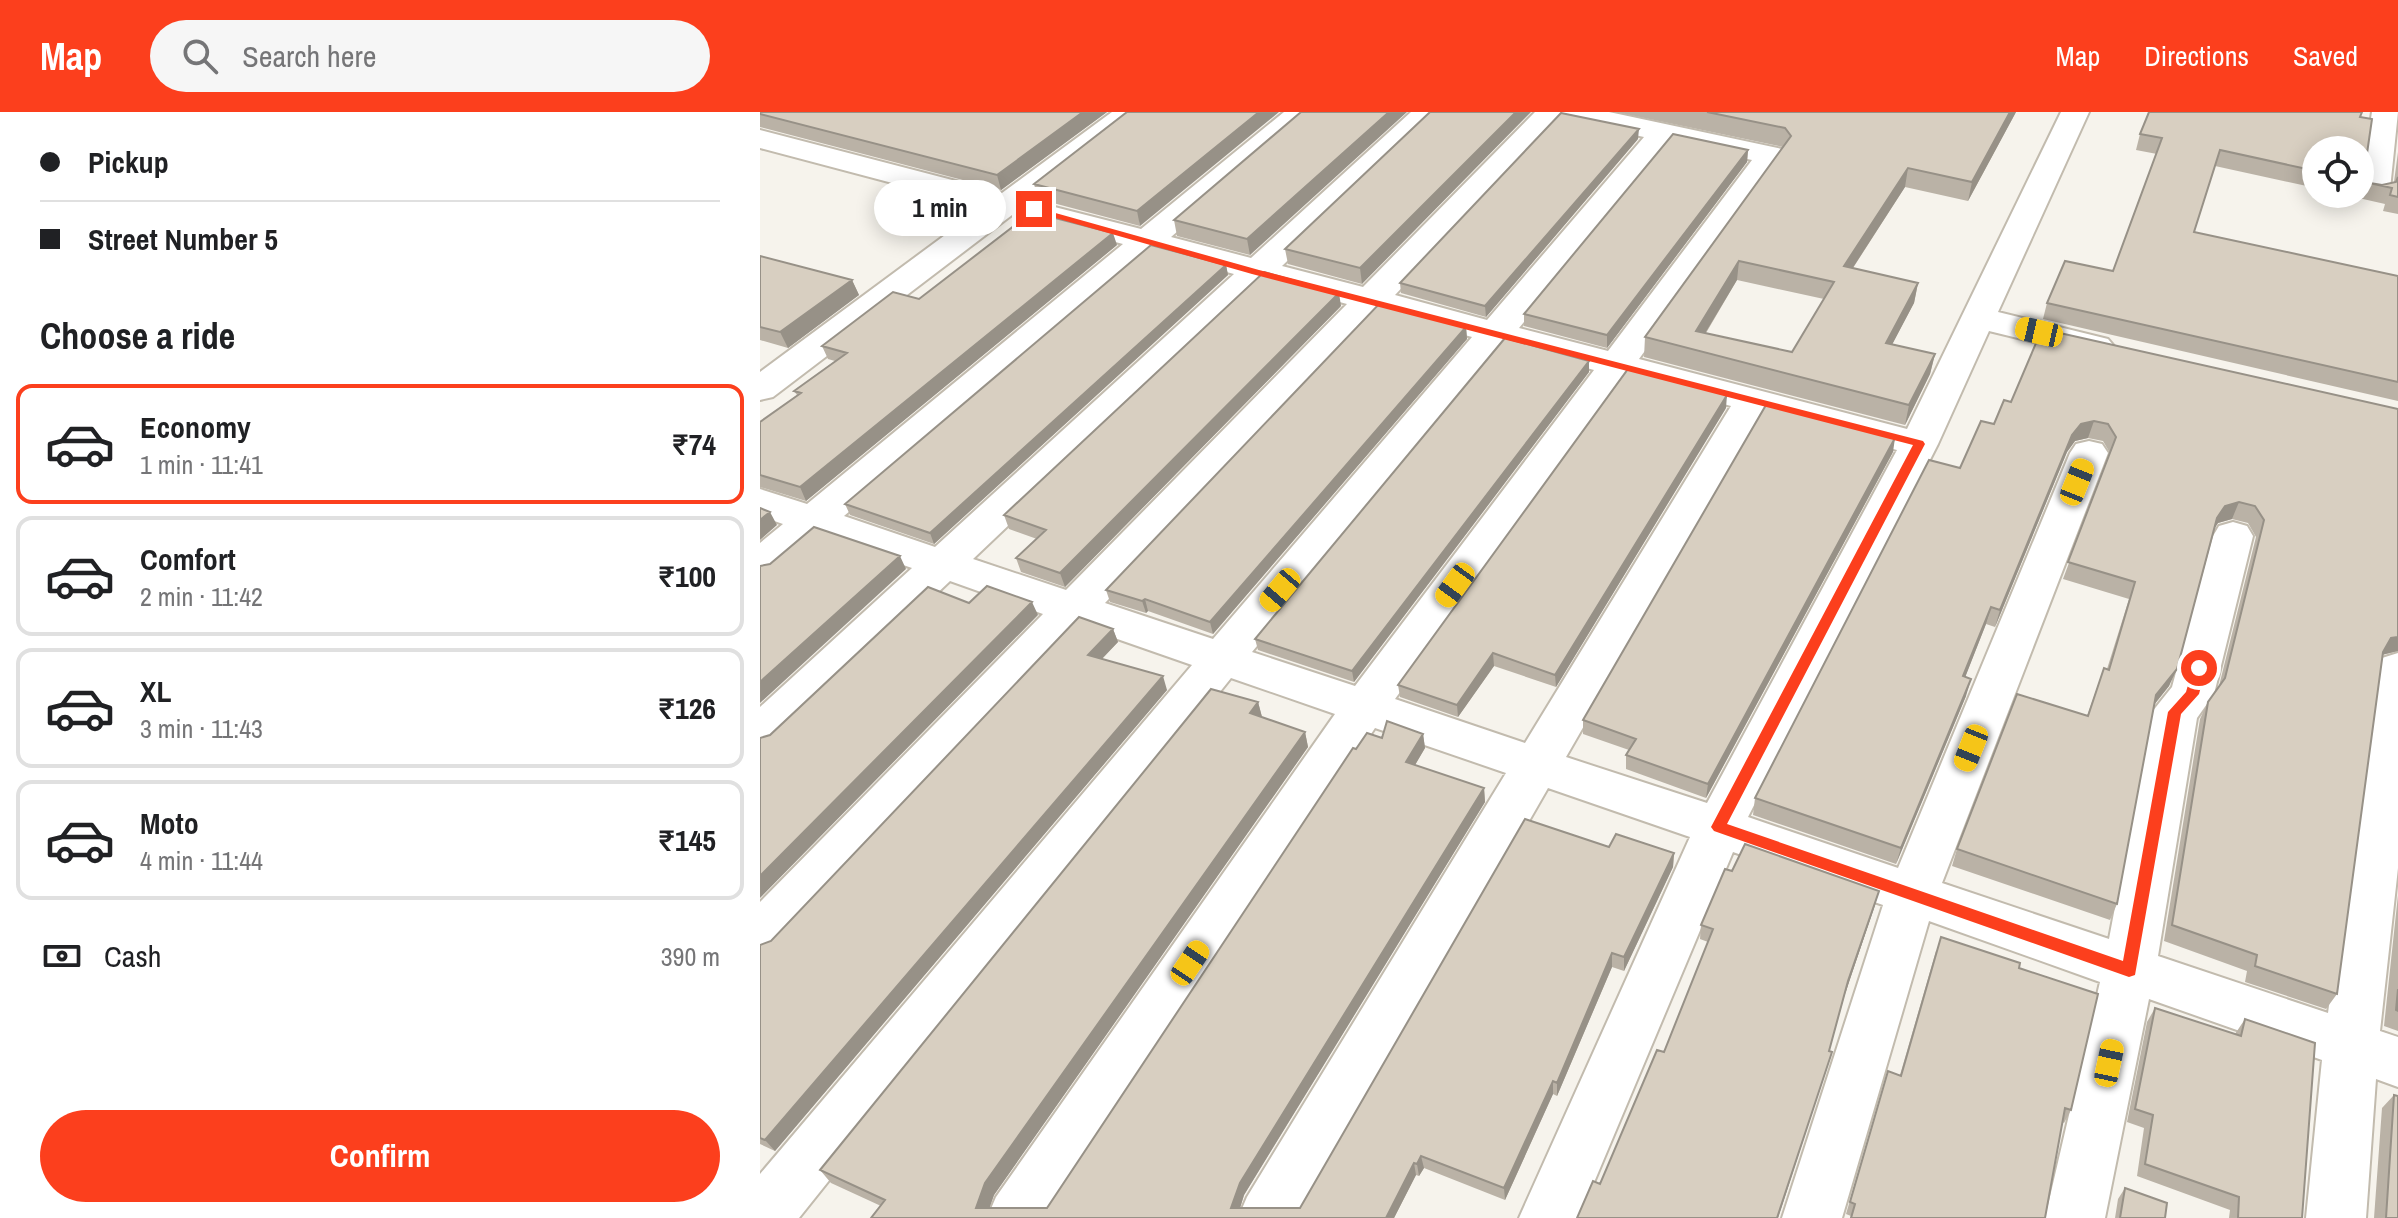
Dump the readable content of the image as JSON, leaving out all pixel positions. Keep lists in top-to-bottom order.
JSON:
{
  "page": {
    "header": "Map",
    "search": "Search here",
    "nav": ["Map", "Directions", "Saved"],
    "banner": ["Pickup", "Street Number 5"],
    "bubble": "1 min",
    "heading": "Choose a ride",
    "list": [
      {
        "name": "Economy",
        "note": "1 min · 11:41",
        "value": "₹74"
      },
      {
        "name": "Comfort",
        "note": "2 min · 11:42",
        "value": "₹100"
      },
      {
        "name": "XL",
        "note": "3 min · 11:43",
        "value": "₹126"
      },
      {
        "name": "Moto",
        "note": "4 min · 11:44",
        "value": "₹145"
      }
    ],
    "pay": ["Cash", "390 m"],
    "buttons": "Confirm"
  }
}
